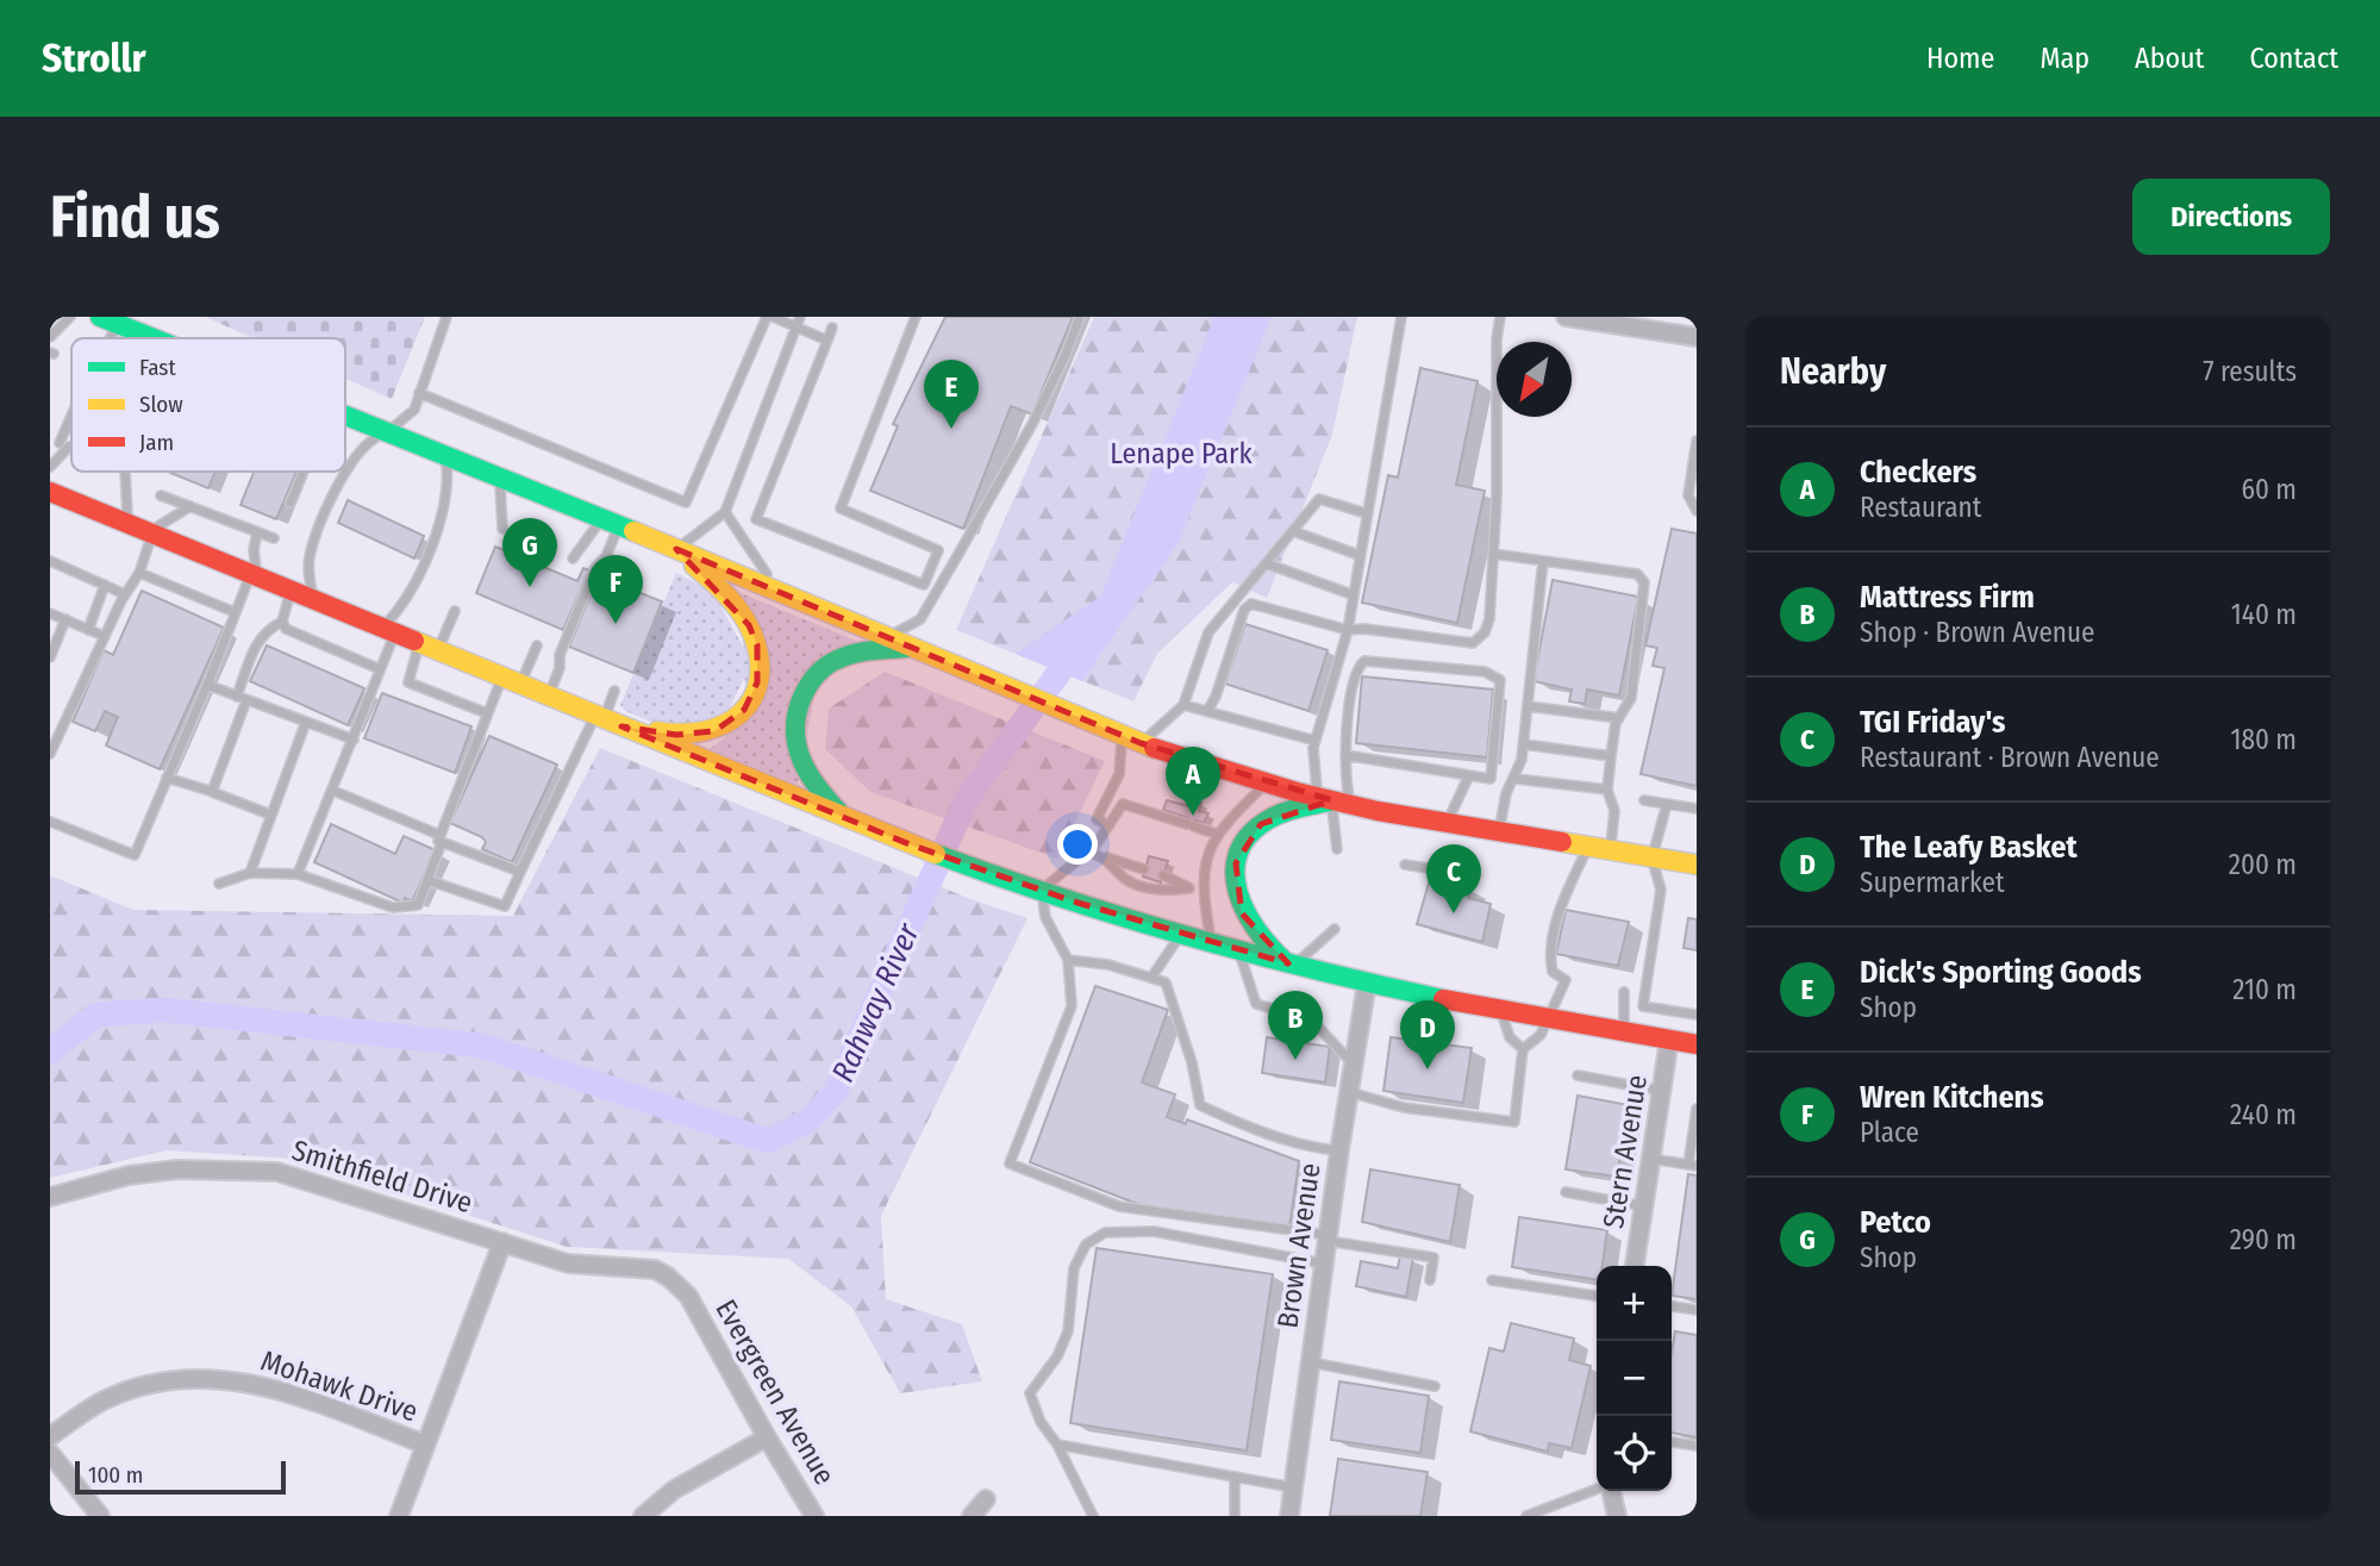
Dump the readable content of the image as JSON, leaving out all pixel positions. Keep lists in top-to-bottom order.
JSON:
{
  "streets": {
    "street": [
      "Stern Avenue",
      "Smithfield Drive",
      "Brown Avenue",
      "Mohawk Drive",
      "Evergreen Avenue"
    ]
  },
  "crossings": [
    ["Smithfield Drive", "Evergreen Avenue"]
  ],
  "water": ["Rahway River"],
  "parks": ["Lenape Park"],
  "legend": ["Fast", "Slow", "Jam"],
  "scale_bar": "100 m",
  "north": "bottom left",
  "page": {
    "header": "Strollr",
    "nav": [
      "Home",
      "Map",
      "About",
      "Contact"
    ],
    "buttons": "Directions",
    "title": "Find us",
    "heading": ["Nearby", "7 results"],
    "pins": [
      "E",
      "G",
      "F",
      "A",
      "C",
      "B",
      "D"
    ],
    "list": [
      {
        "mark": "A",
        "name": "Checkers",
        "note": "Restaurant",
        "value": "60 m"
      },
      {
        "mark": "B",
        "name": "Mattress Firm",
        "note": "Shop · Brown Avenue",
        "value": "140 m"
      },
      {
        "mark": "C",
        "name": "TGI Friday's",
        "note": "Restaurant · Brown Avenue",
        "value": "180 m"
      },
      {
        "mark": "D",
        "name": "The Leafy Basket",
        "note": "Supermarket",
        "value": "200 m"
      },
      {
        "mark": "E",
        "name": "Dick's Sporting Goods",
        "note": "Shop",
        "value": "210 m"
      },
      {
        "mark": "F",
        "name": "Wren Kitchens",
        "note": "Place",
        "value": "240 m"
      },
      {
        "mark": "G",
        "name": "Petco",
        "note": "Shop",
        "value": "290 m"
      }
    ],
    "map_buttons": ["+", "−"],
    "scale": "100 m"
  }
}
